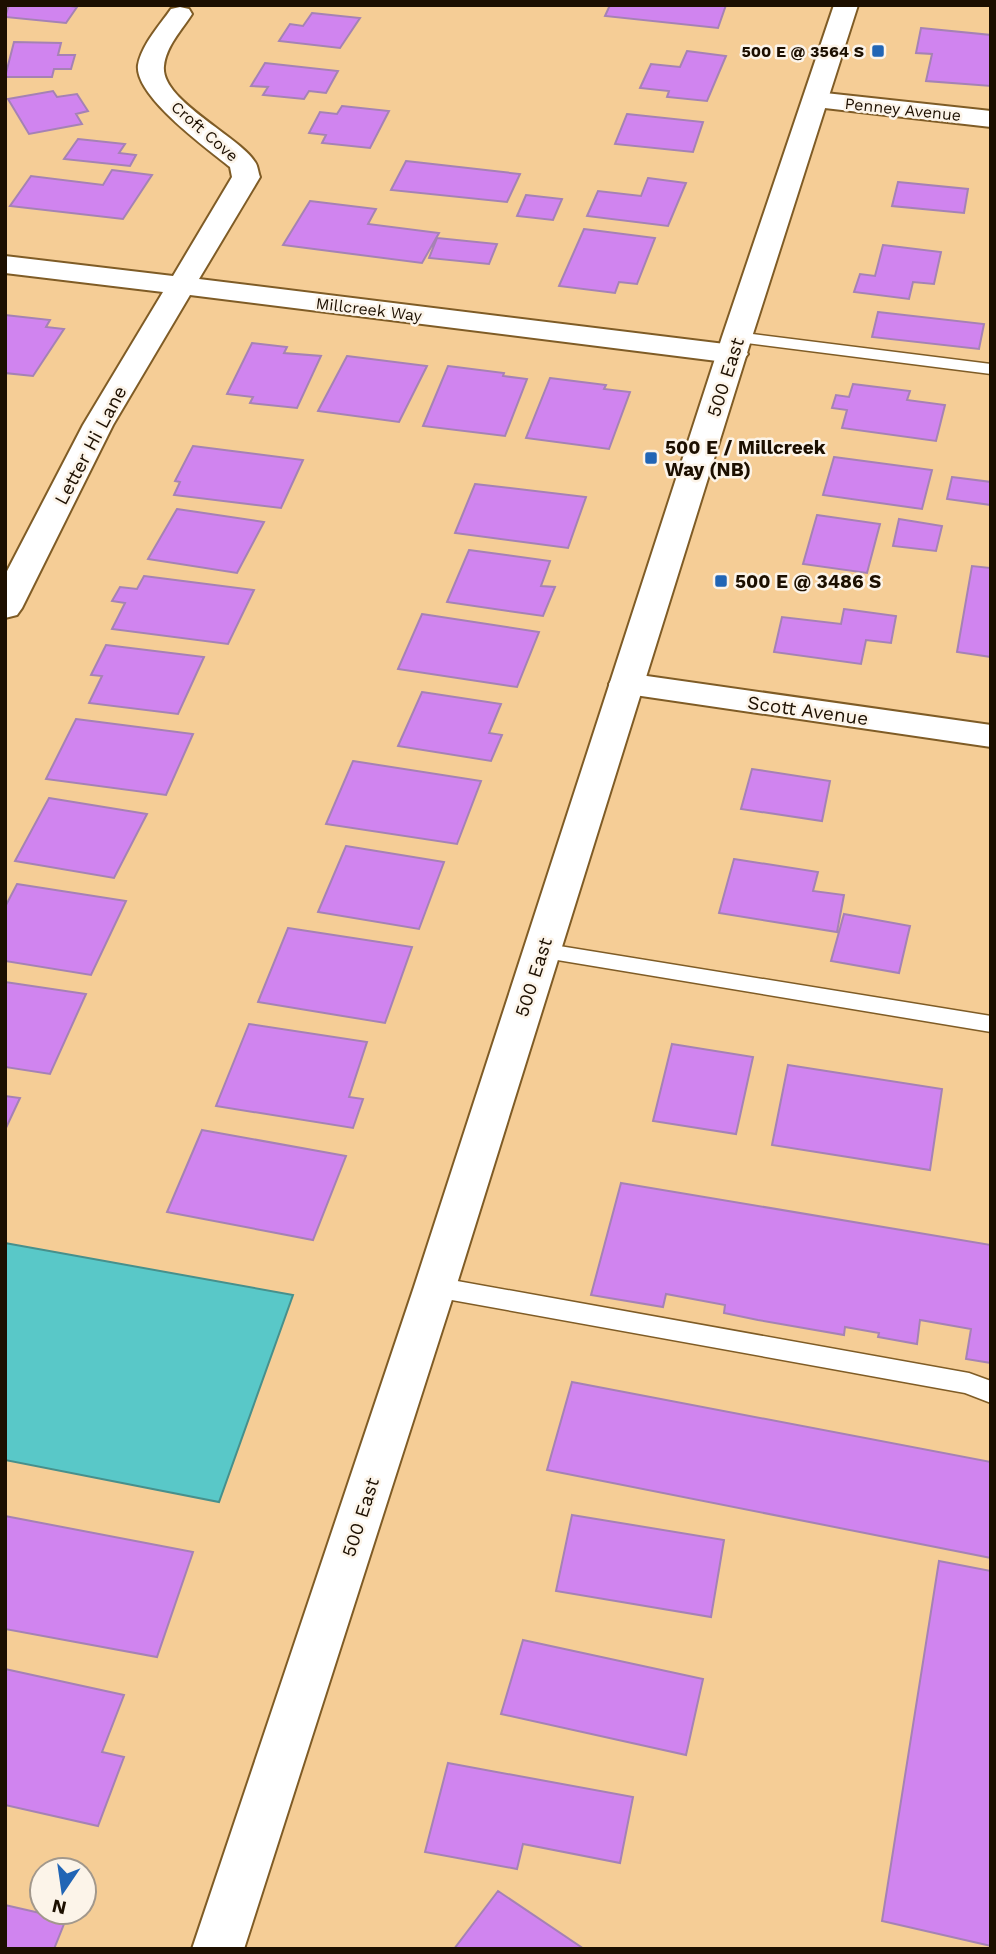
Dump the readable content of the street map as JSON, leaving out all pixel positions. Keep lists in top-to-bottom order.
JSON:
{
  "streets": {
    "street": [
      "Penney Avenue",
      "Croft Cove",
      "Millcreek Way",
      "500 East",
      "Letter Hi Lane",
      "Scott Avenue"
    ]
  },
  "crossings": [
    ["Penney Avenue", "500 East"],
    ["Croft Cove", "Millcreek Way"],
    ["Croft Cove", "Letter Hi Lane"],
    ["Millcreek Way", "500 East"],
    ["Millcreek Way", "Letter Hi Lane"],
    ["500 East", "Scott Avenue"]
  ],
  "places": {
    "transit": ["500 E @ 3564 S", "500 E / Millcreek Way (NB)", "500 E @ 3486 S"]
  },
  "north": "bottom"
}
